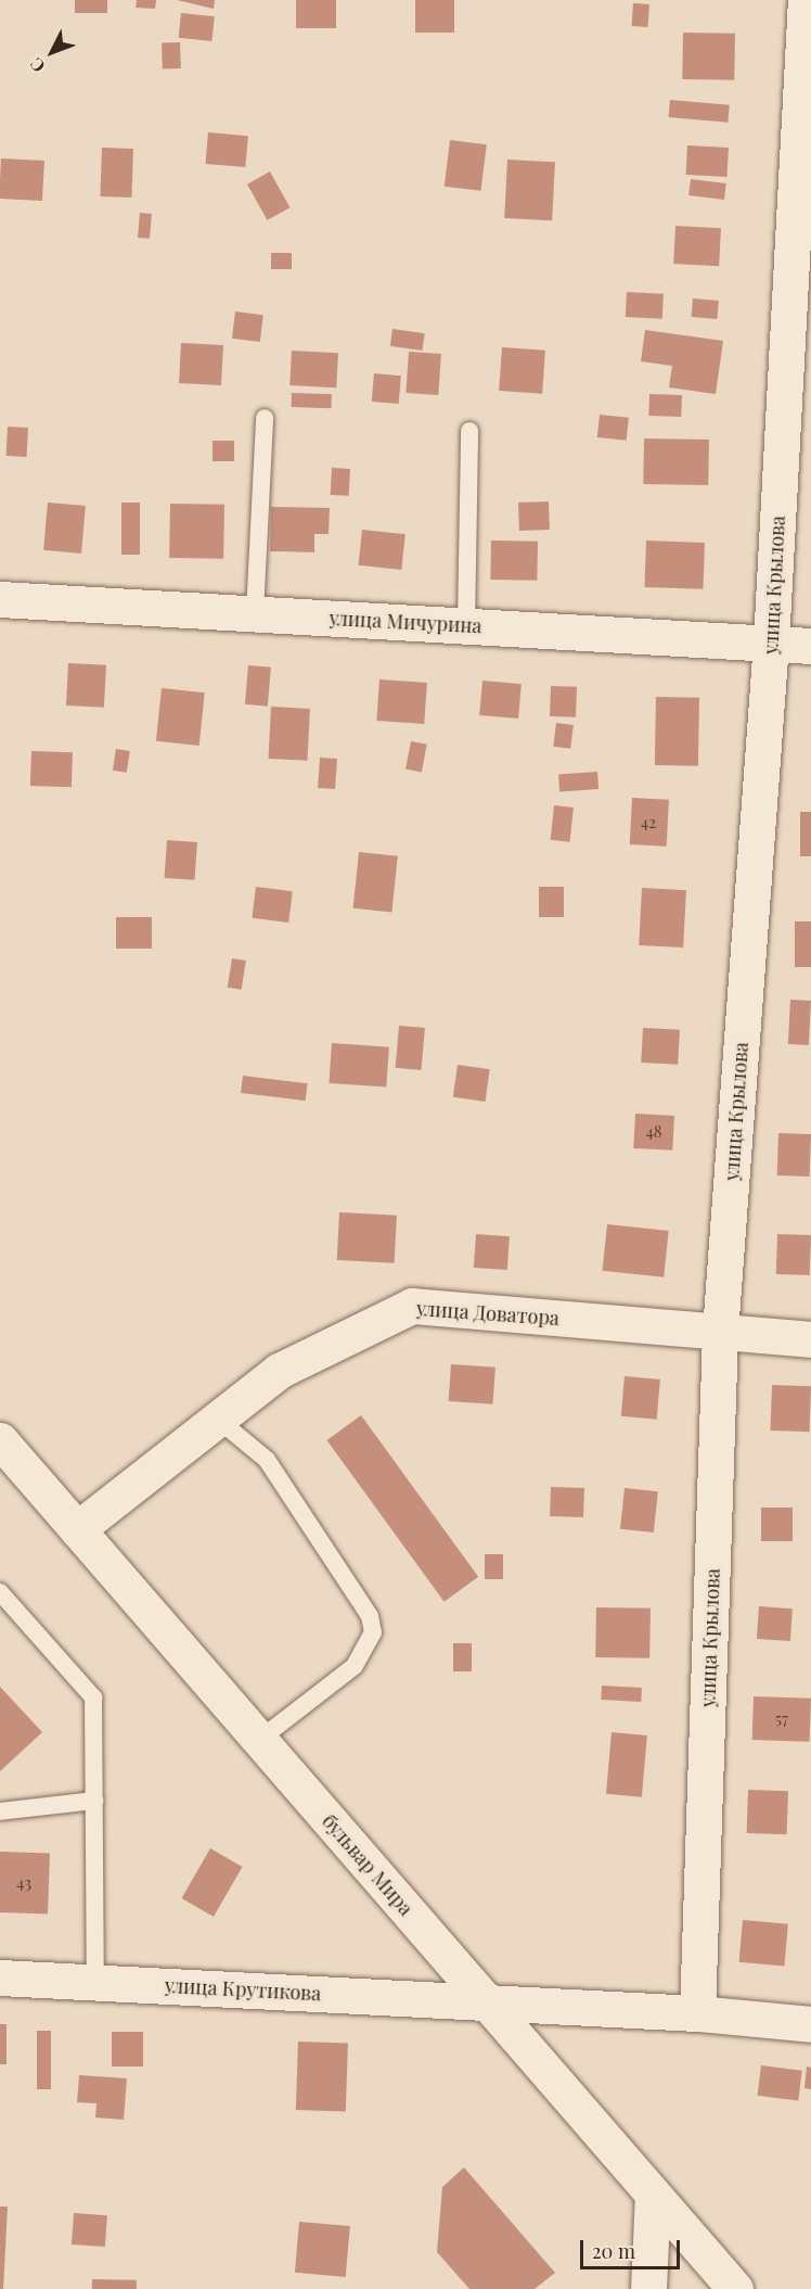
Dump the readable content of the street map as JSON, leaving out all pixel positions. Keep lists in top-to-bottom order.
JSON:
{
  "streets": {
    "street": [
      "улица Крылова",
      "улица Мичурина",
      "улица Доватора",
      "бульвар Мира",
      "улица Крутикова"
    ]
  },
  "crossings": [
    ["улица Крылова", "улица Мичурина"],
    ["улица Крылова", "улица Доватора"],
    ["улица Доватора", "бульвар Мира"],
    ["бульвар Мира", "улица Крутикова"]
  ],
  "house_numbers": [
    "42",
    "48",
    "57",
    "43"
  ],
  "scale_bar": "20 m",
  "north": "bottom left"
}
